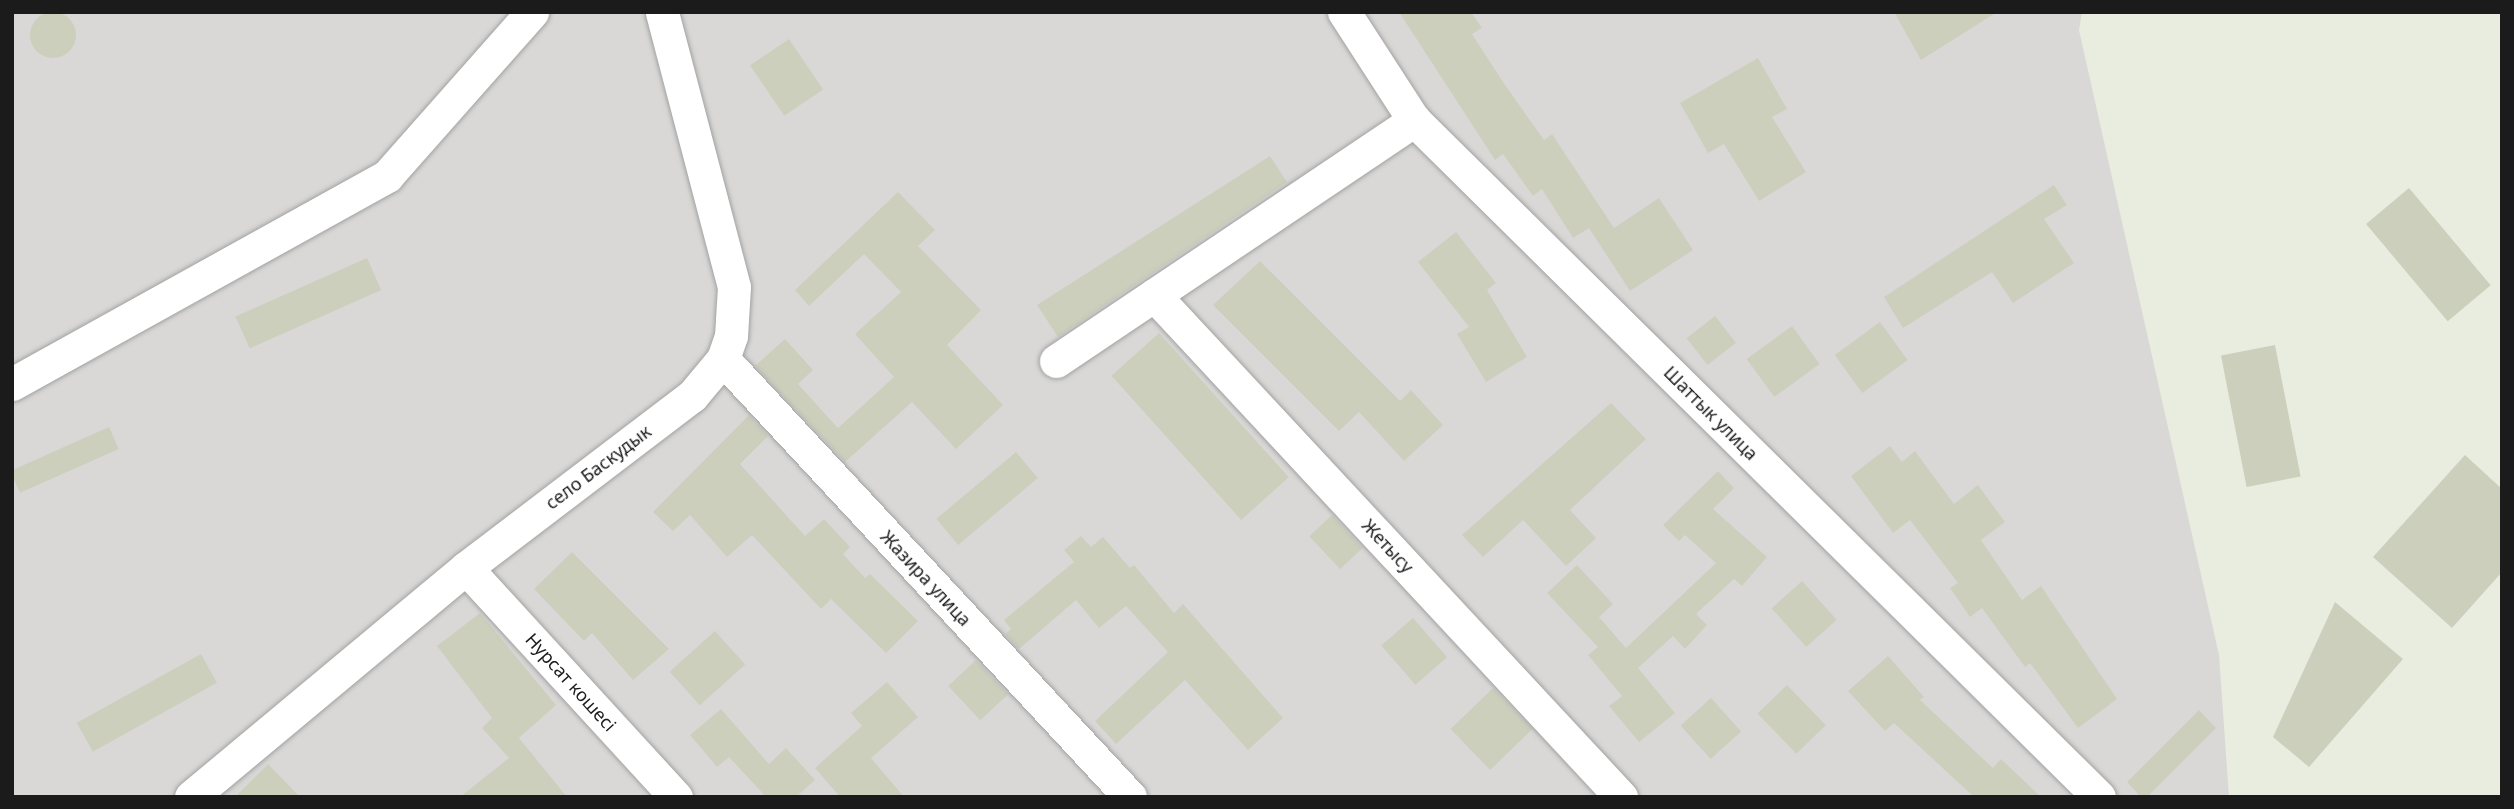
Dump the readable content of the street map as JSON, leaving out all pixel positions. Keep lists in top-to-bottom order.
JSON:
{
  "streets": {
    "street": [
      "Шаттык улица",
      "село Баскудык",
      "Жетысу",
      "Жазира улица",
      "Нурсат кошесi"
    ]
  },
  "crossings": [
    ["село Баскудык", "Жазира улица"],
    ["село Баскудык", "Нурсат кошесi"]
  ]
}
